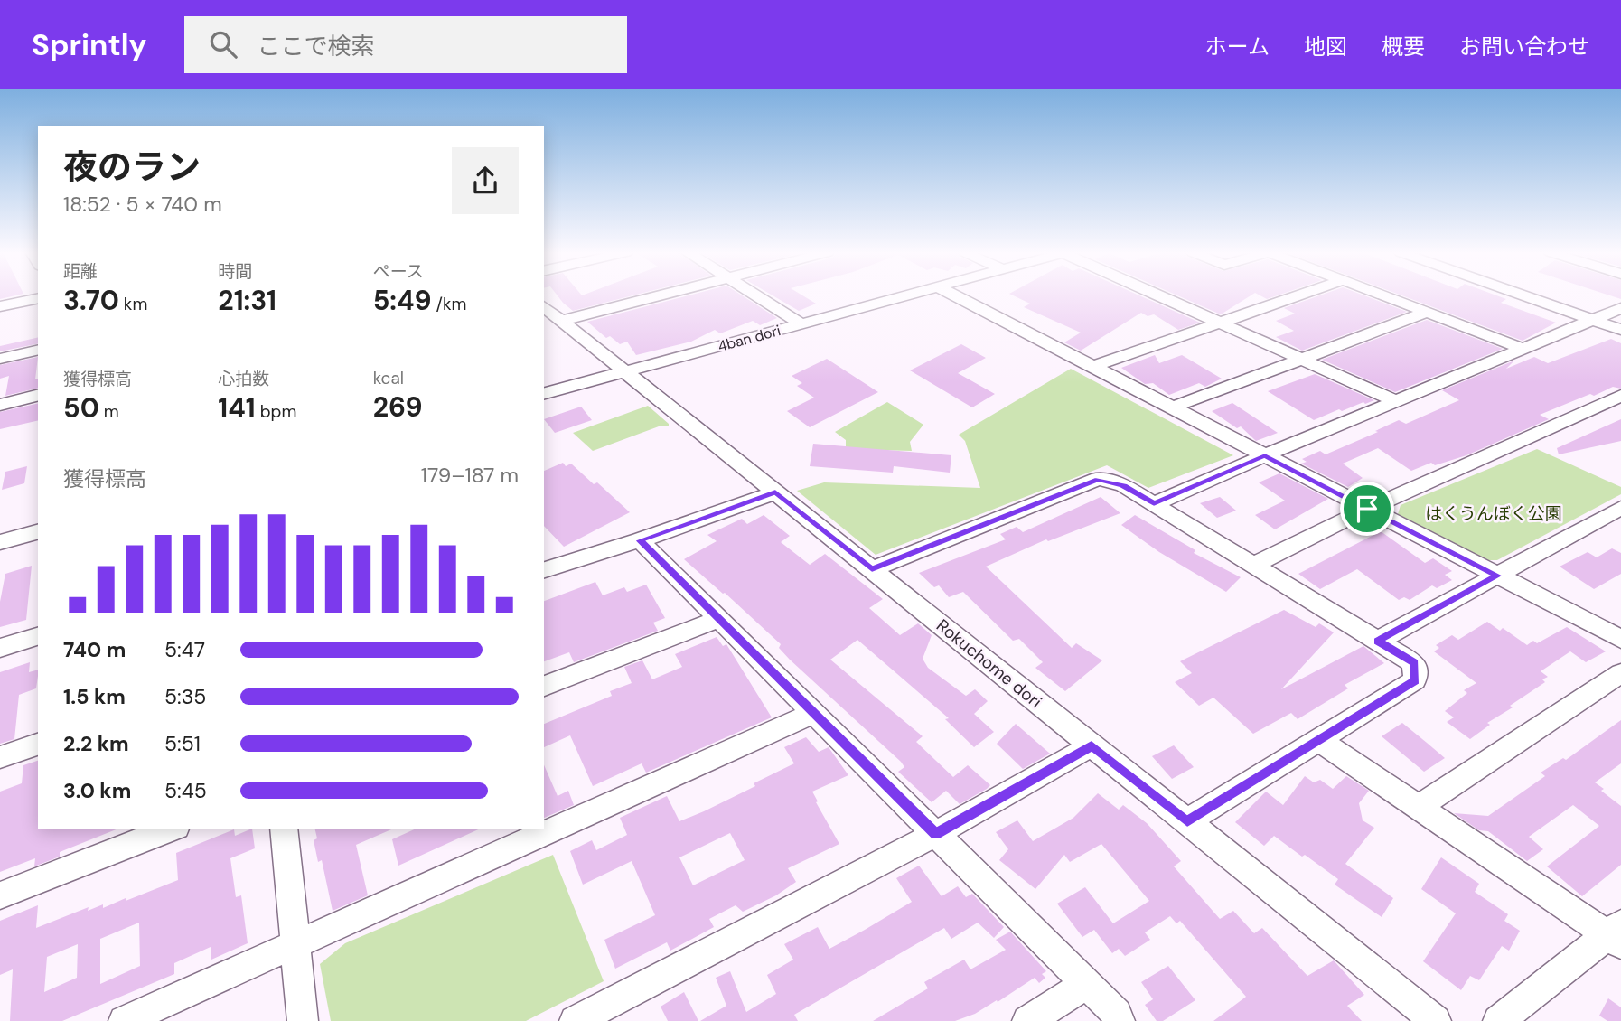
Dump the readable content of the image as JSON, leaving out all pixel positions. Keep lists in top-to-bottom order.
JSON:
{
  "streets": {
    "street": ["4ban dori", "Rokuchome dori"]
  },
  "crossings": [
    ["4ban dori", "Rokuchome dori"]
  ],
  "parks": ["はくうんぼく公園"],
  "page": {
    "header": "Sprintly",
    "search": "ここで検索",
    "nav": [
      "ホーム",
      "地図",
      "概要",
      "お問い合わせ"
    ],
    "heading": ["夜のラン", "18:52 · 5 × 740 m"],
    "stats": [
      ["距離", "3.70 km"],
      ["時間", "21:31"],
      ["ペース", "5:49 /km"],
      ["獲得標高", "50 m"],
      ["心拍数", "141 bpm"],
      ["kcal", "269"]
    ],
    "chart": ["獲得標高", "179–187 m"],
    "list": [
      {
        "name": "740 m",
        "note": "5:47"
      },
      {
        "name": "1.5 km",
        "note": "5:35"
      },
      {
        "name": "2.2 km",
        "note": "5:51"
      },
      {
        "name": "3.0 km",
        "note": "5:45"
      }
    ]
  }
}
